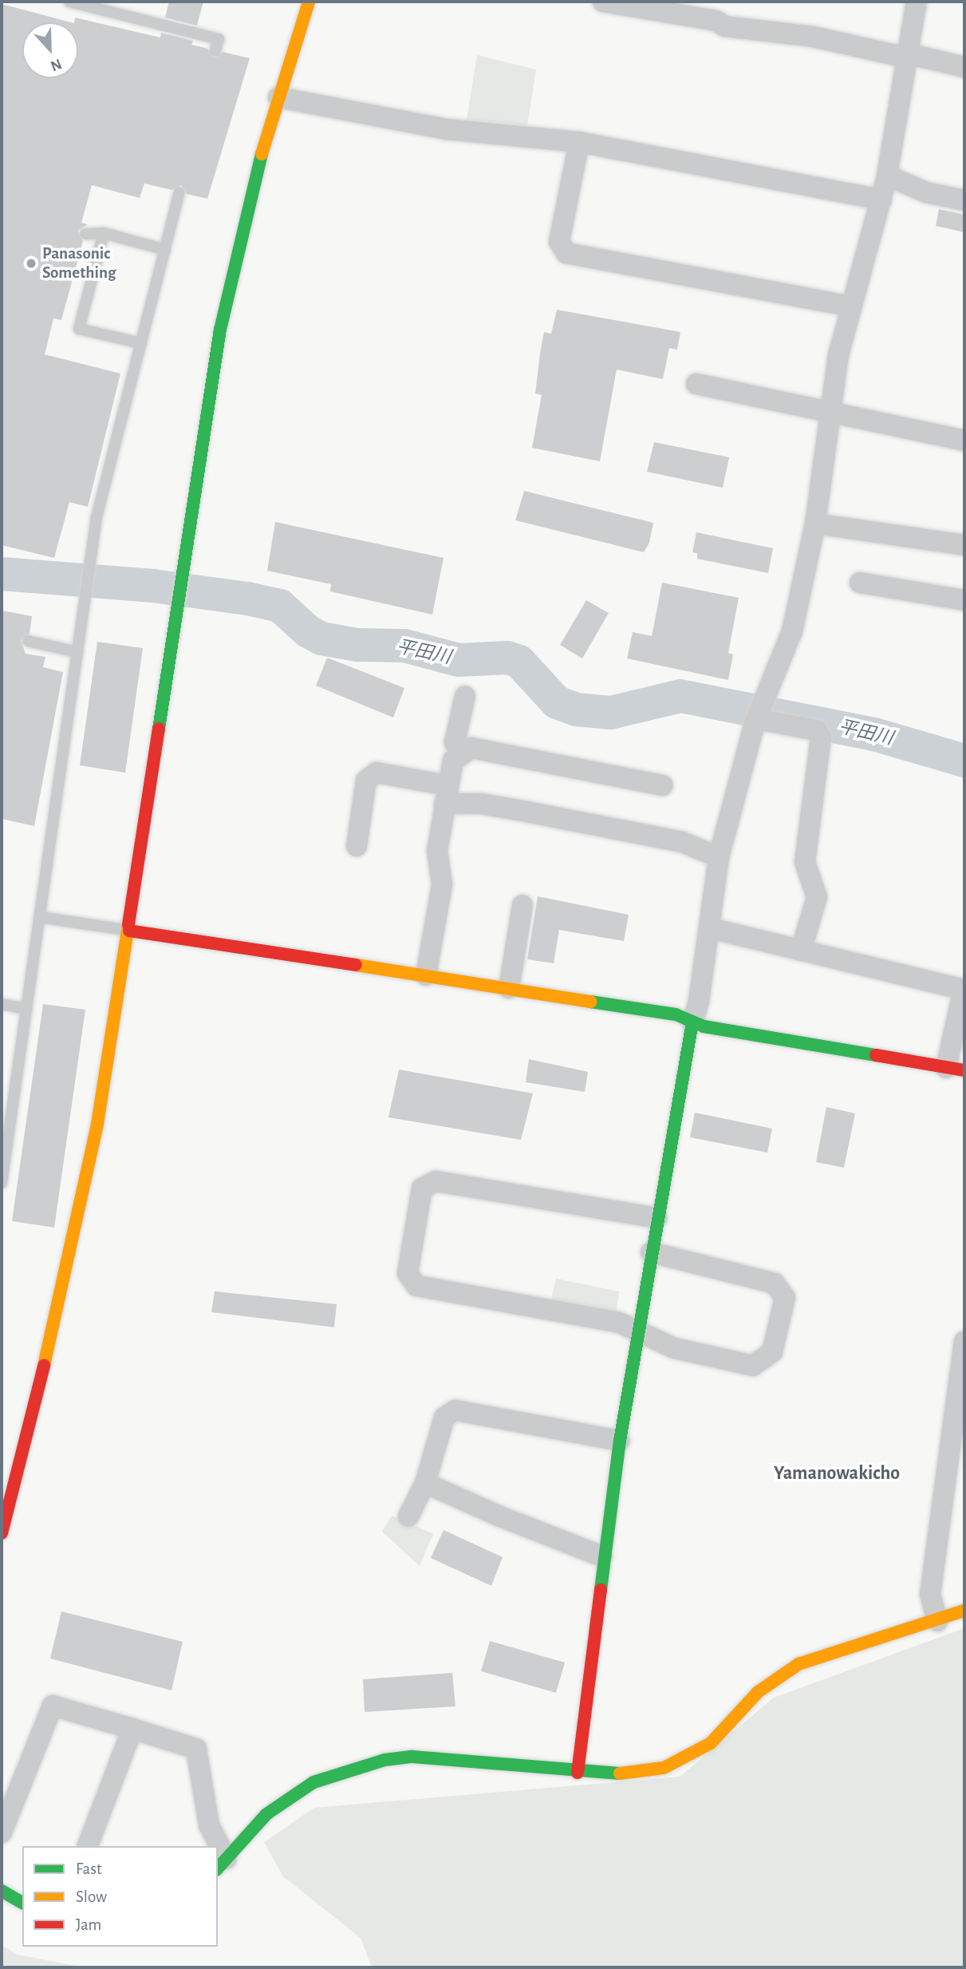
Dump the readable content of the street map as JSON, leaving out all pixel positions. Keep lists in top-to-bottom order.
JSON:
{
  "districts": ["Yamanowakicho"],
  "water": ["平田川"],
  "places": ["Panasonic Something"],
  "legend": ["Fast", "Slow", "Jam"],
  "north": "bottom"
}
